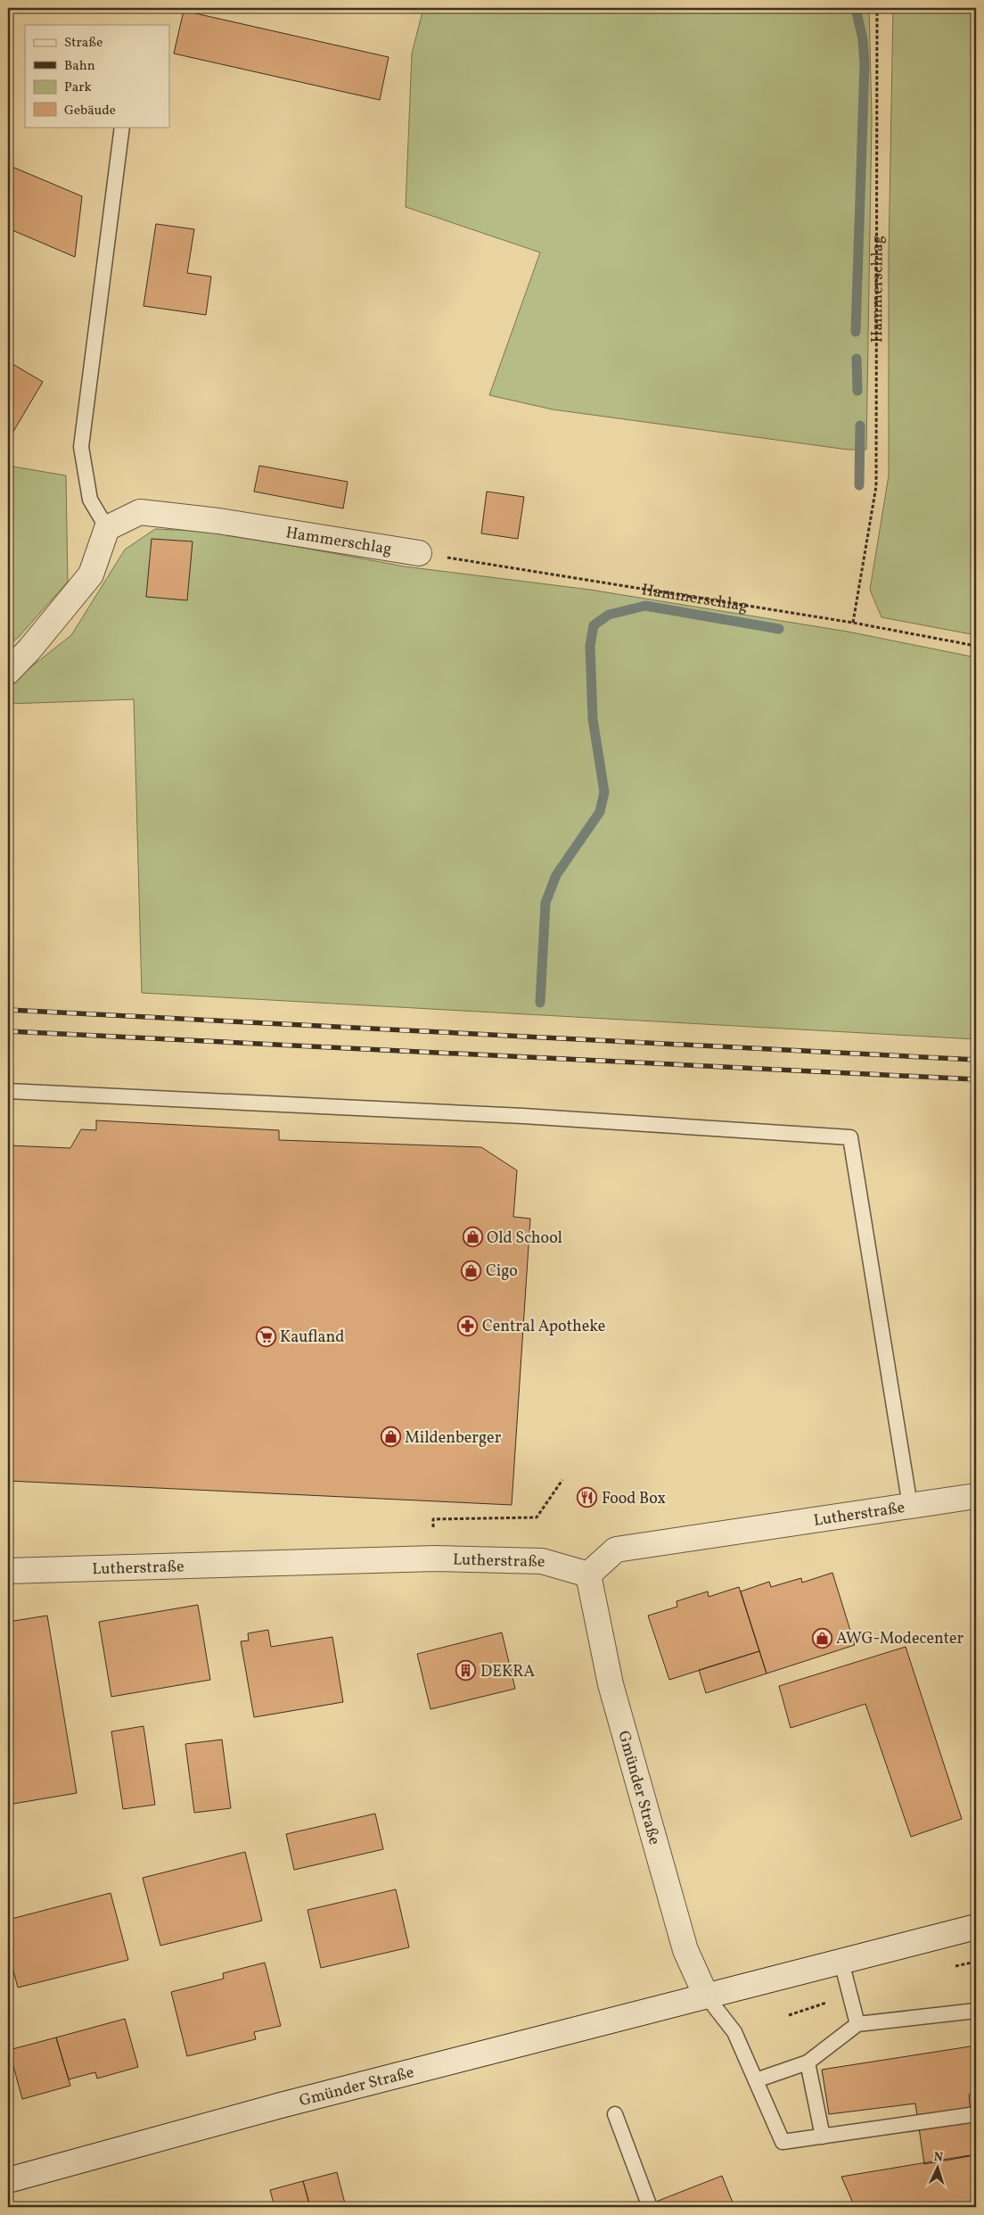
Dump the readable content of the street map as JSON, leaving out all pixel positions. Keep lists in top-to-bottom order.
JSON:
{
  "streets": {
    "street": ["Hammerschlag", "Lutherstraße", "Gmünder Straße"]
  },
  "crossings": [
    ["Lutherstraße", "Gmünder Straße"]
  ],
  "places": {
    "shop": [
      "Old School",
      "Cigo",
      "Mildenberger",
      "AWG-Modecenter"
    ],
    "pharmacy": ["Central Apotheke"],
    "supermarket": ["Kaufland"],
    "restaurant": ["Food Box"],
    "building": ["DEKRA"]
  },
  "legend": [
    "Straße",
    "Bahn",
    "Park",
    "Gebäude"
  ],
  "north": "top"
}
